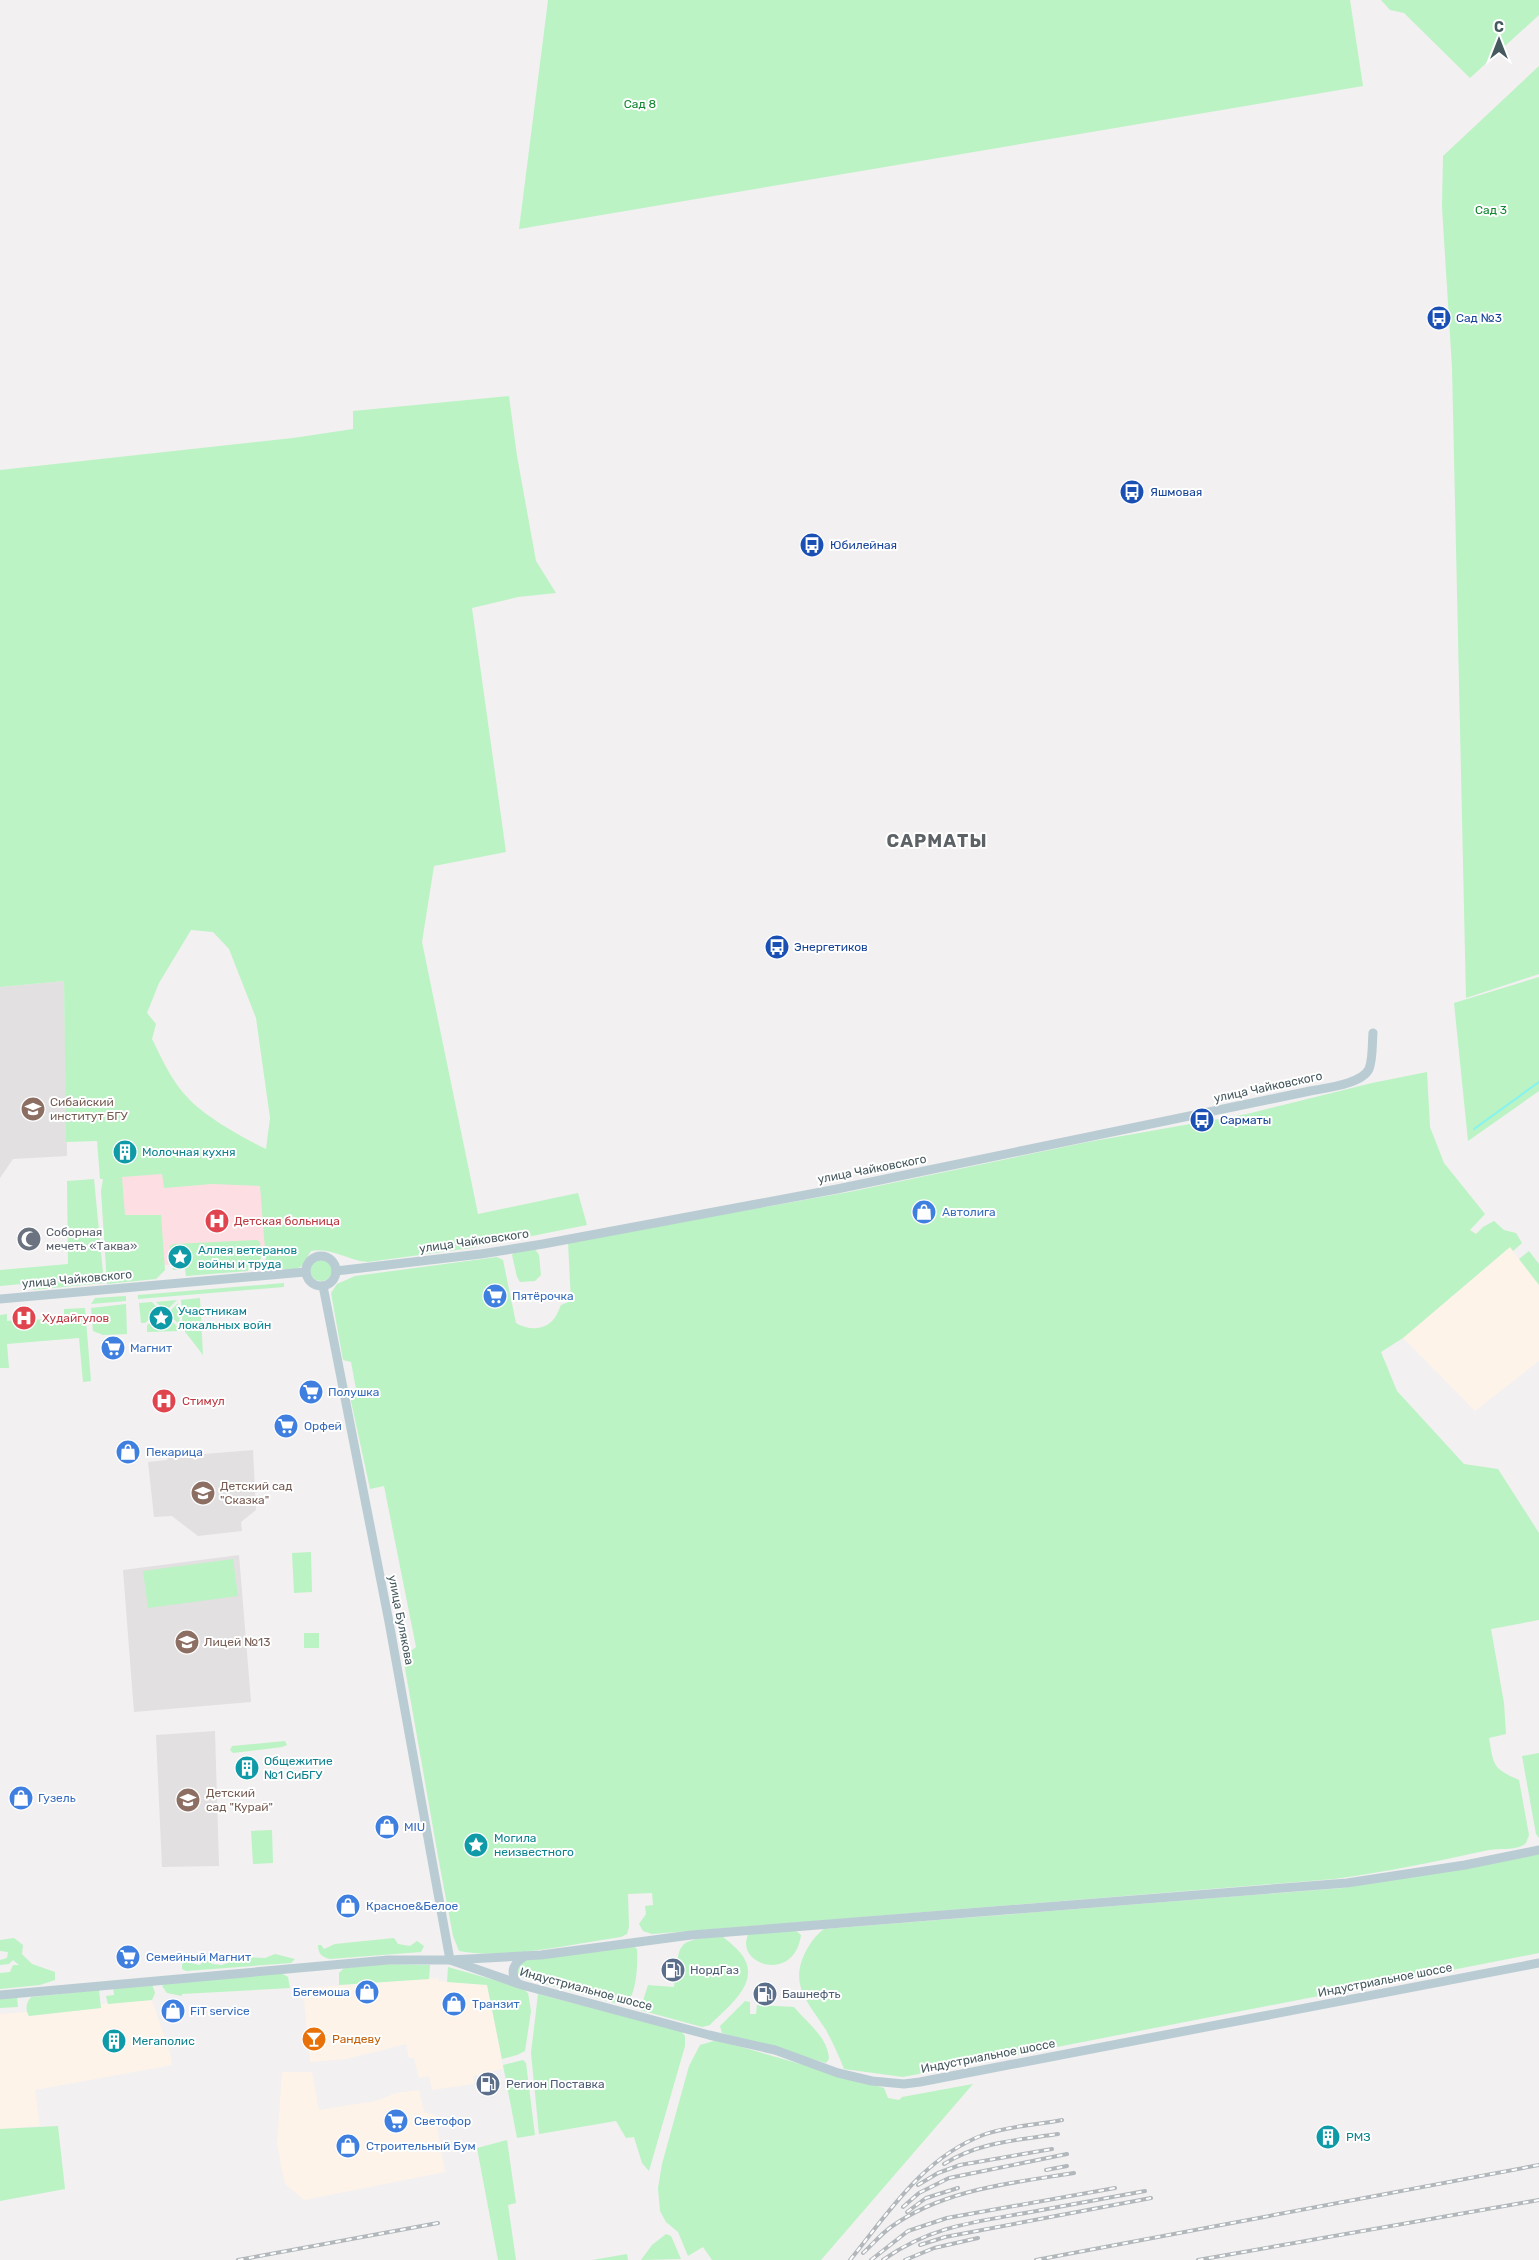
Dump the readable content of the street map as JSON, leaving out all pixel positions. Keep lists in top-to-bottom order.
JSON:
{
  "streets": {
    "main road": ["улица Чайковского", "улица Булякова", "Индустриальное шоссе"]
  },
  "crossings": [
    ["улица Чайковского", "улица Булякова"],
    ["улица Булякова", "Индустриальное шоссе"]
  ],
  "districts": ["САРМАТЫ"],
  "parks": ["Сад 8", "Сад 3"],
  "places": {
    "bus stop": [
      "Сад №3",
      "Яшмовая",
      "Юбилейная",
      "Энергетиков",
      "Сарматы"
    ],
    "school or university": [
      "Сибайский институт БГУ",
      "Детский сад \"Сказка\"",
      "Лицей №13",
      "Детский сад \"Курай\""
    ],
    "building": [
      "Молочная кухня",
      "Общежитие №1 СиБГУ",
      "Мегаполис",
      "РМЗ"
    ],
    "shop": [
      "Автолига",
      "Пекарица",
      "Гузель",
      "MIU",
      "Красное&Белое",
      "Бегемоша",
      "Транзит",
      "FiT service",
      "Строительный Бум"
    ],
    "hospital": ["Детская больница", "Худайгулов", "Стимул"],
    "mosque": ["Соборная мечеть «Таква»"],
    "place": ["Аллея ветеранов войны и труда", "Участникам локальных войн", "Могила неизвестного"],
    "supermarket": [
      "Пятёрочка",
      "Магнит",
      "Полушка",
      "Орфей",
      "Семейный Магнит",
      "Светофор"
    ],
    "fuel station": ["НордГаз", "Башнефть", "Регион Поставка"],
    "bar": ["Рандеву"]
  },
  "north": "top"
}
